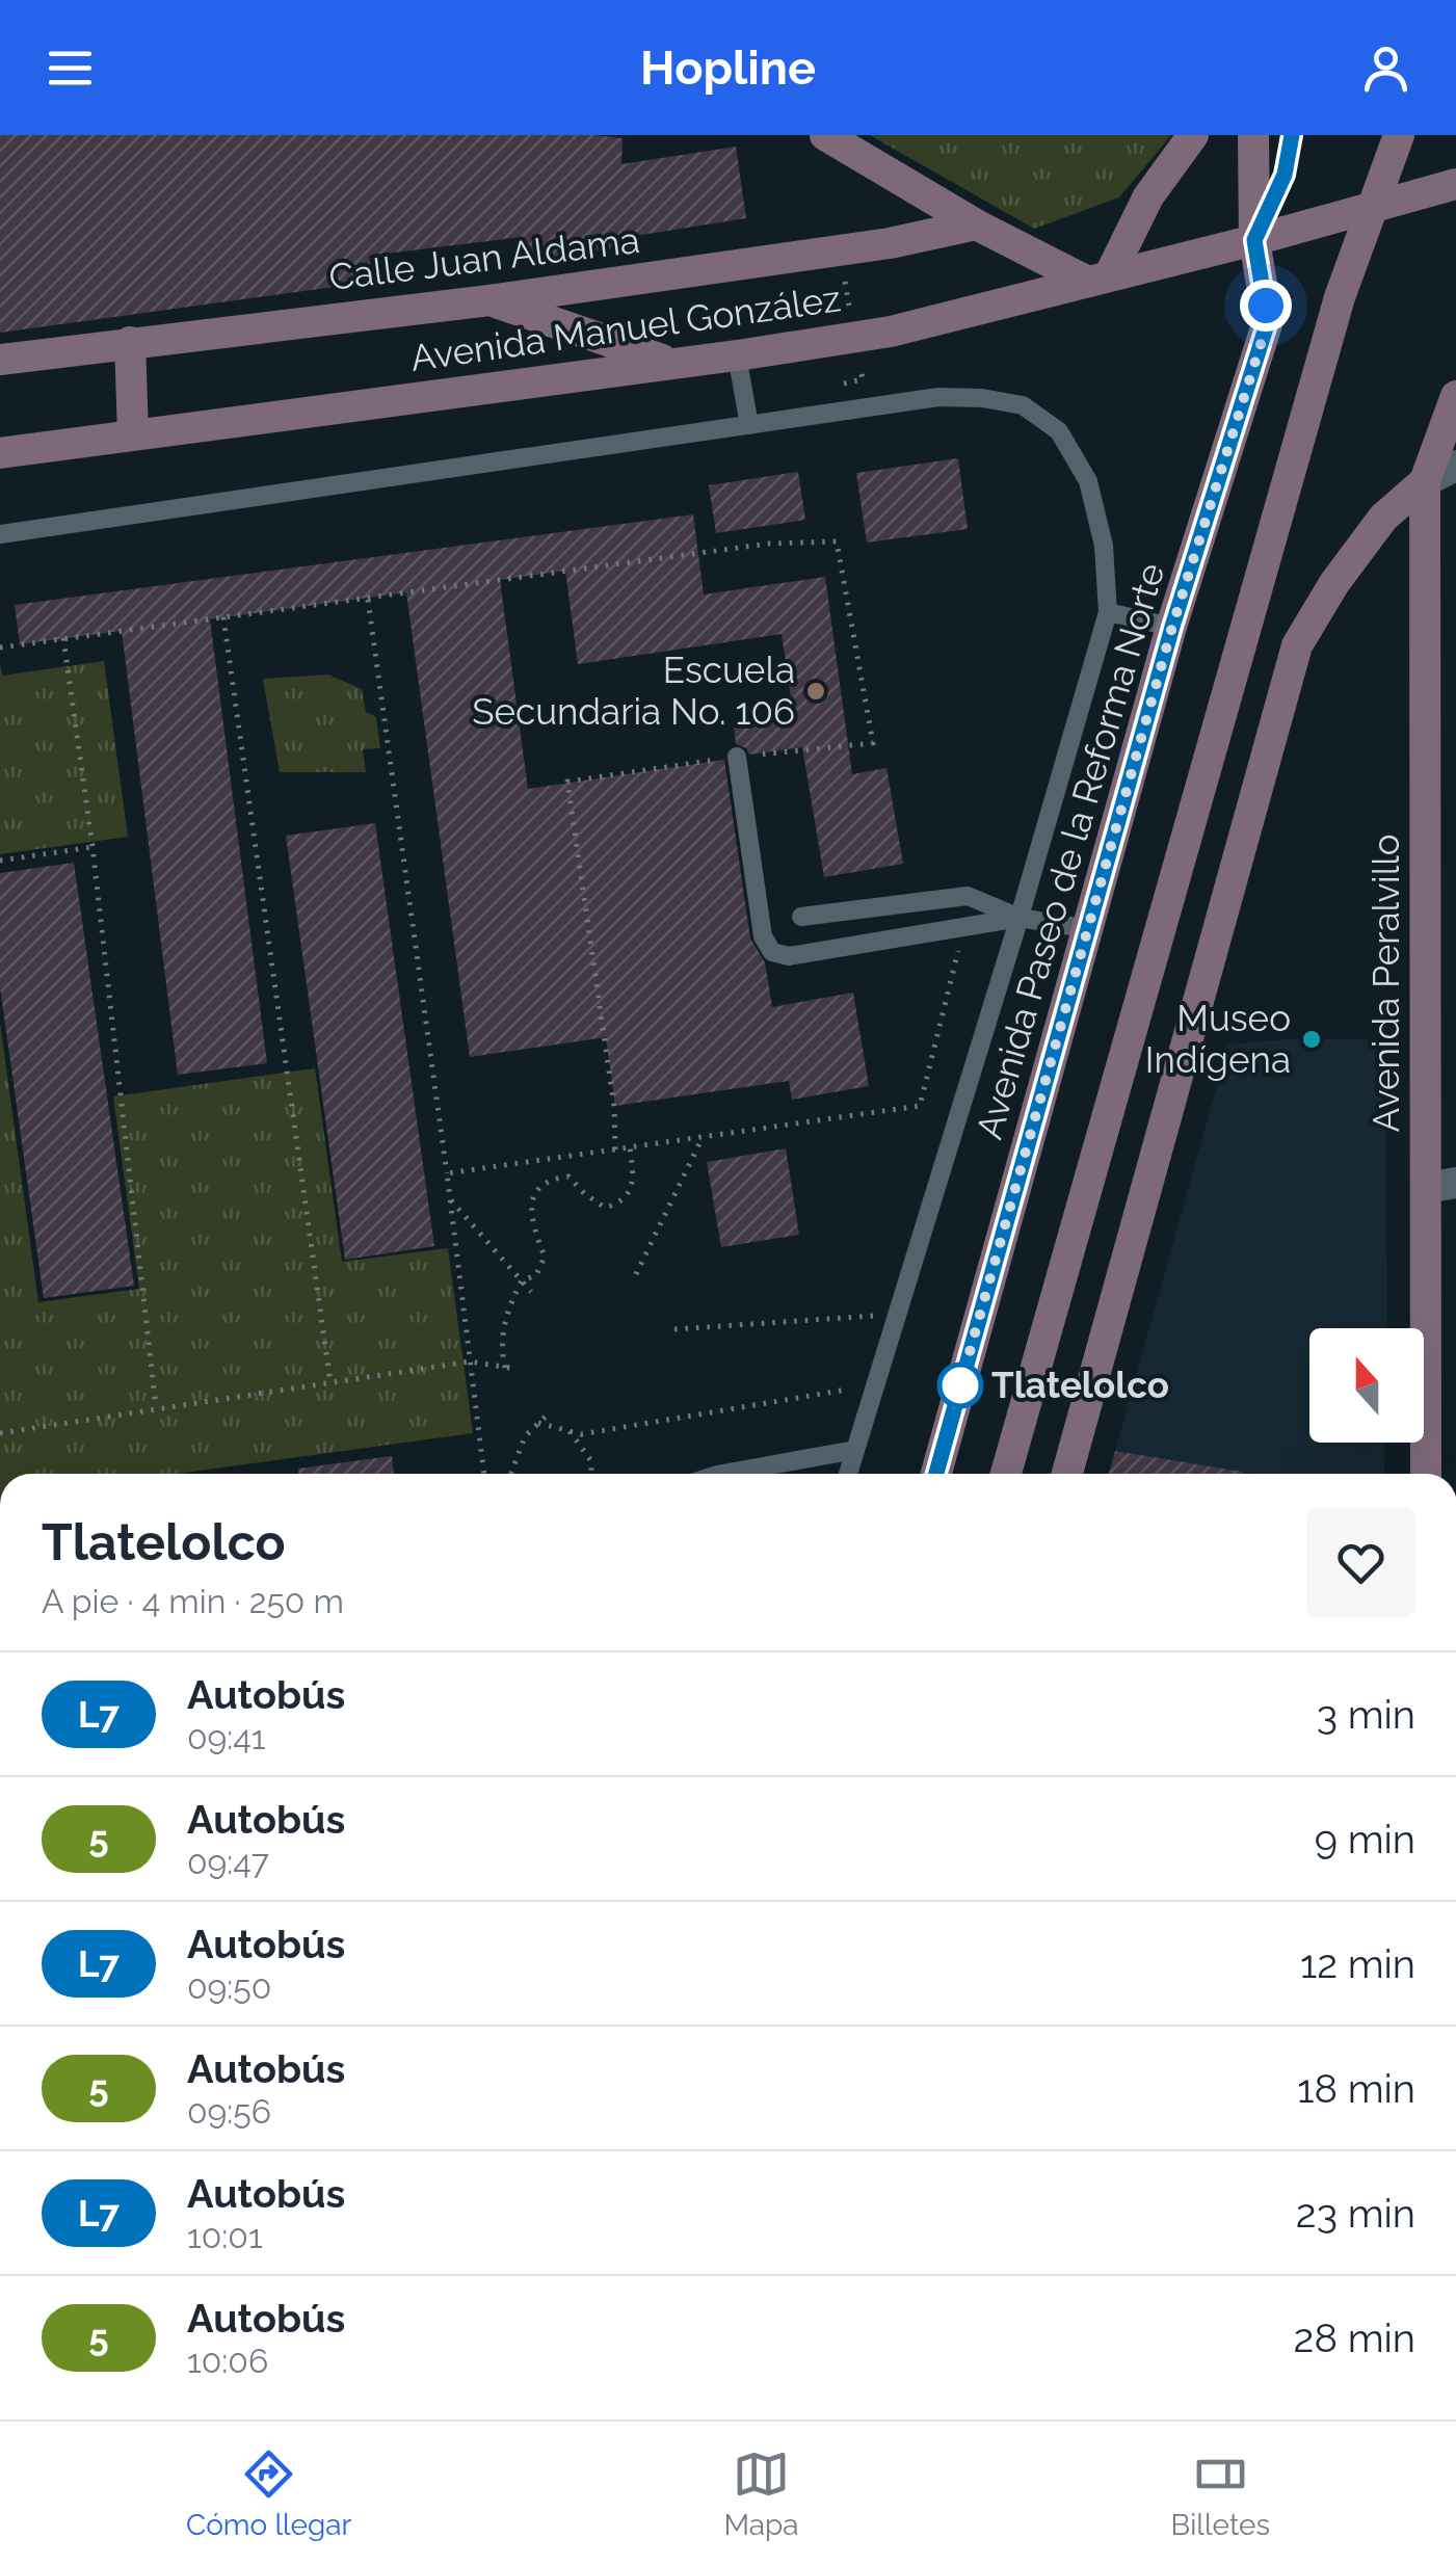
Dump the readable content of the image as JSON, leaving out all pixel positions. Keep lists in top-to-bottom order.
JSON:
{
  "streets": {
    "main road": [
      "Calle Juan Aldama",
      "Avenida Manuel González",
      "Avenida Paseo de la Reforma Norte",
      "Avenida Peralvillo"
    ]
  },
  "crossings": [
    ["Avenida Manuel González", "Avenida Paseo de la Reforma Norte"]
  ],
  "places": ["Escuela Secundaria No. 106", "Museo Indígena", "Tlatelolco"],
  "lines": ["bus line L7"],
  "north": "top",
  "page": {
    "header": "Hopline",
    "heading": ["Tlatelolco", "A pie · 4 min · 250 m"],
    "list": [
      {
        "mark": "L7",
        "name": "Autobús",
        "note": "09:41",
        "value": "3 min"
      },
      {
        "mark": "5",
        "name": "Autobús",
        "note": "09:47",
        "value": "9 min"
      },
      {
        "mark": "L7",
        "name": "Autobús",
        "note": "09:50",
        "value": "12 min"
      },
      {
        "mark": "5",
        "name": "Autobús",
        "note": "09:56",
        "value": "18 min"
      },
      {
        "mark": "L7",
        "name": "Autobús",
        "note": "10:01",
        "value": "23 min"
      },
      {
        "mark": "5",
        "name": "Autobús",
        "note": "10:06",
        "value": "28 min"
      }
    ],
    "tabs": ["Cómo llegar", "Mapa", "Billetes"]
  }
}
